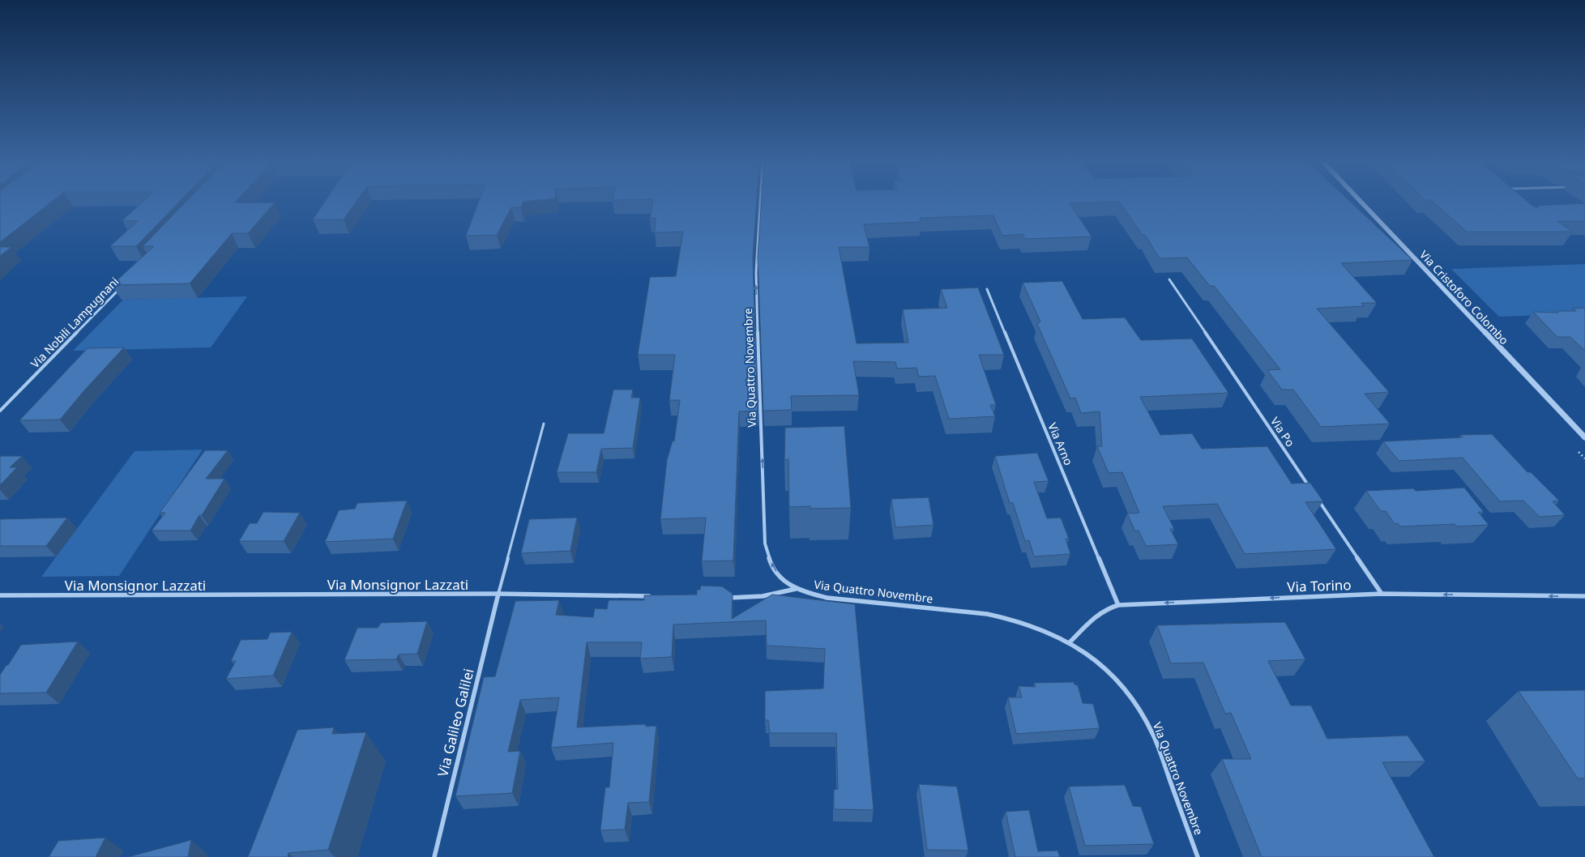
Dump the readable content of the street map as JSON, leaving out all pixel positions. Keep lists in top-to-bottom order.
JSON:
{
  "streets": {
    "street": [
      "Via Cristoforo Colombo",
      "Via Nobili Lampugnani",
      "Via Quattro Novembre",
      "Via Po",
      "Via Arno",
      "Via Monsignor Lazzati",
      "Via Torino",
      "Via Galileo Galilei"
    ]
  },
  "crossings": [
    ["Via Quattro Novembre", "Via Torino"],
    ["Via Arno", "Via Torino"],
    ["Via Monsignor Lazzati", "Via Galileo Galilei"]
  ],
  "one_way": ["Via Quattro Novembre", "Via Torino"]
}
